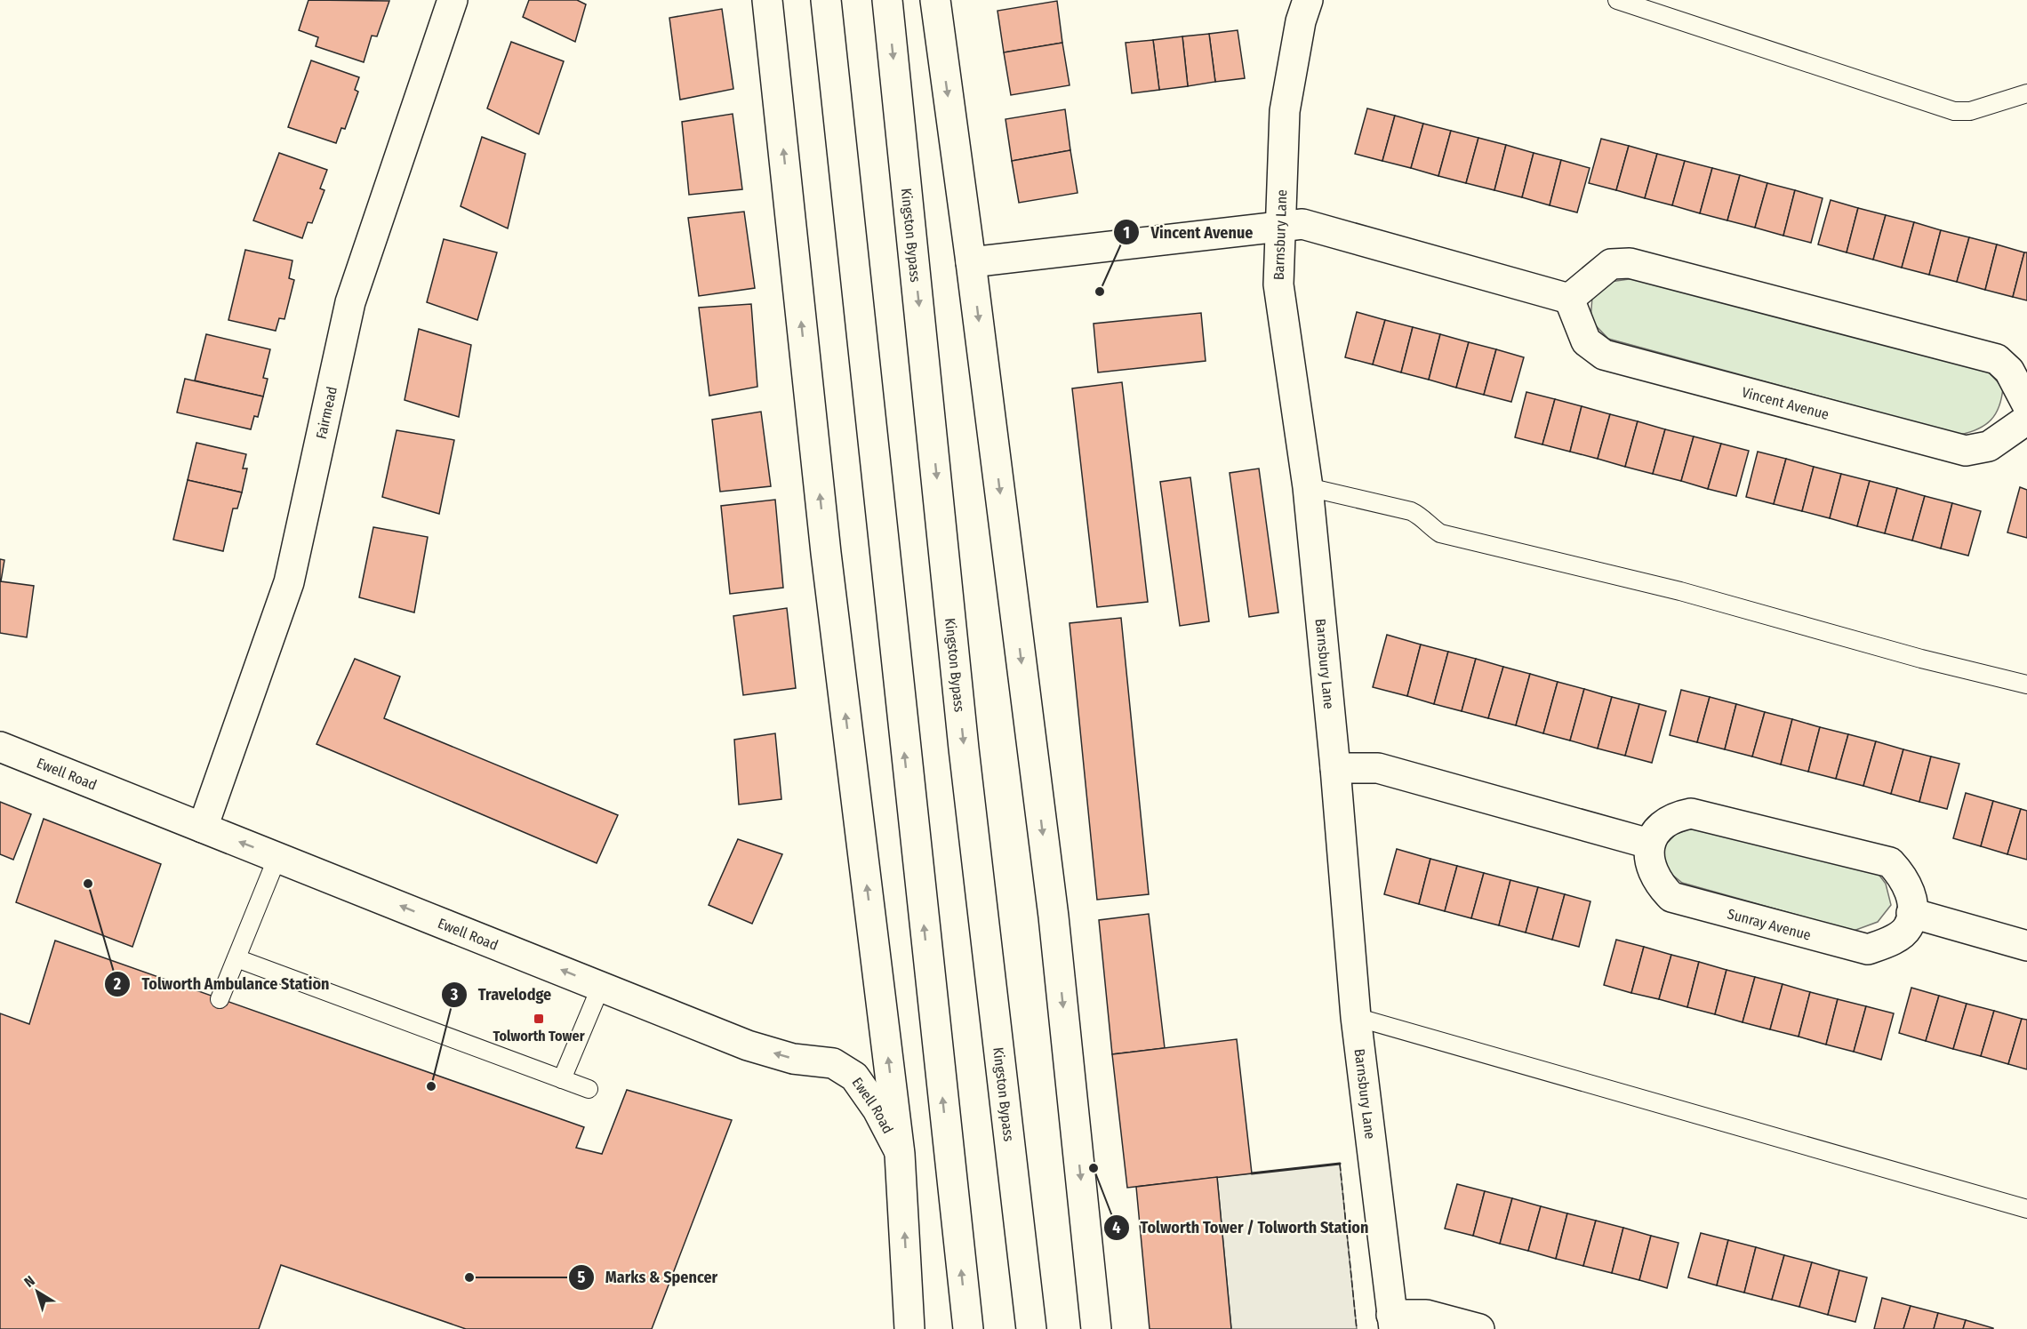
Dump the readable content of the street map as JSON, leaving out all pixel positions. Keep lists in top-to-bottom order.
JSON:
{
  "streets": {
    "main road": [
      "Kingston Bypass",
      "Barnsbury Lane",
      "Vincent Avenue",
      "Fairmead",
      "Ewell Road",
      "Sunray Avenue"
    ]
  },
  "crossings": [
    ["Fairmead", "Ewell Road"]
  ],
  "one_way": ["Ewell Road"],
  "places": {
    "other": [
      "Vincent Avenue",
      "Tolworth Ambulance Station",
      "Travelodge",
      "Tolworth Tower / Tolworth Station",
      "Marks & Spencer"
    ],
    "transit": ["Tolworth Tower"]
  },
  "north": "top left"
}
